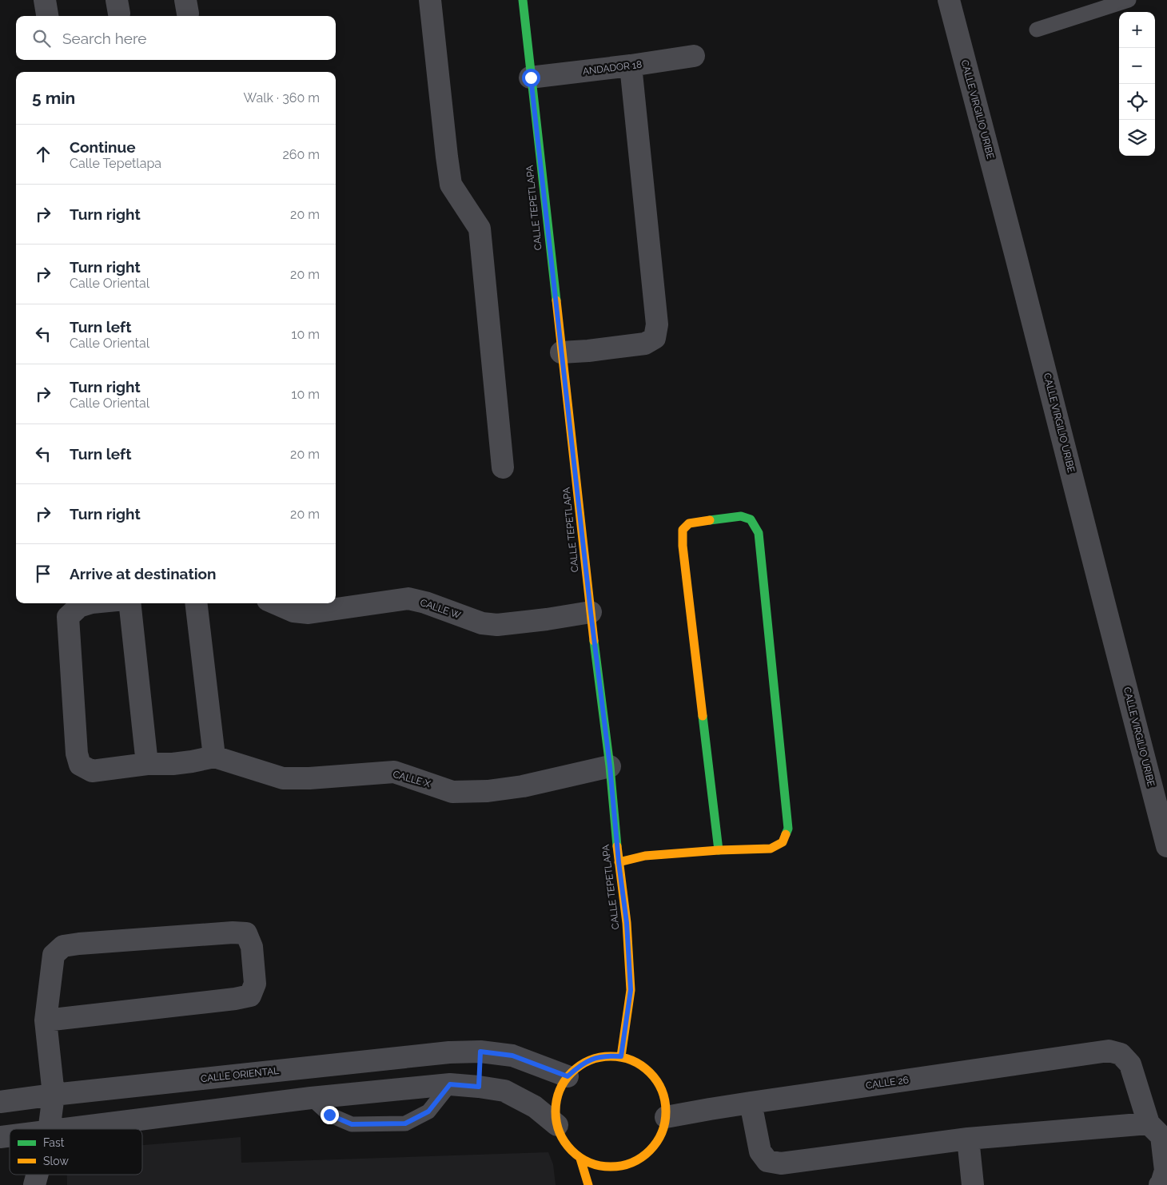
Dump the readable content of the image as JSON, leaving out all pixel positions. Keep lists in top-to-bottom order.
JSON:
{
  "streets": {
    "street": [
      "ANDADOR 18",
      "CALLE VIRGILIO URIBE",
      "CALLE TEPETLAPA",
      "CALLE W",
      "CALLE X",
      "CALLE ORIENTAL",
      "CALLE 26"
    ]
  },
  "crossings": [
    ["ANDADOR 18", "CALLE TEPETLAPA"],
    ["CALLE TEPETLAPA", "CALLE W"],
    ["CALLE TEPETLAPA", "CALLE X"],
    ["CALLE TEPETLAPA", "CALLE ORIENTAL"],
    ["CALLE TEPETLAPA", "CALLE 26"],
    ["CALLE ORIENTAL", "CALLE 26"]
  ],
  "legend": ["Fast", "Slow"],
  "page": {
    "map_buttons": ["+", "−"],
    "search": "Search here",
    "heading": ["5 min", "Walk · 360 m"],
    "list": [
      ["Continue", "Calle Tepetlapa", "260 m"],
      ["Turn right", "20 m"],
      ["Turn right", "Calle Oriental", "20 m"],
      ["Turn left", "Calle Oriental", "10 m"],
      ["Turn right", "Calle Oriental", "10 m"],
      ["Turn left", "20 m"],
      ["Turn right", "20 m"],
      "Arrive at destination"
    ]
  }
}
